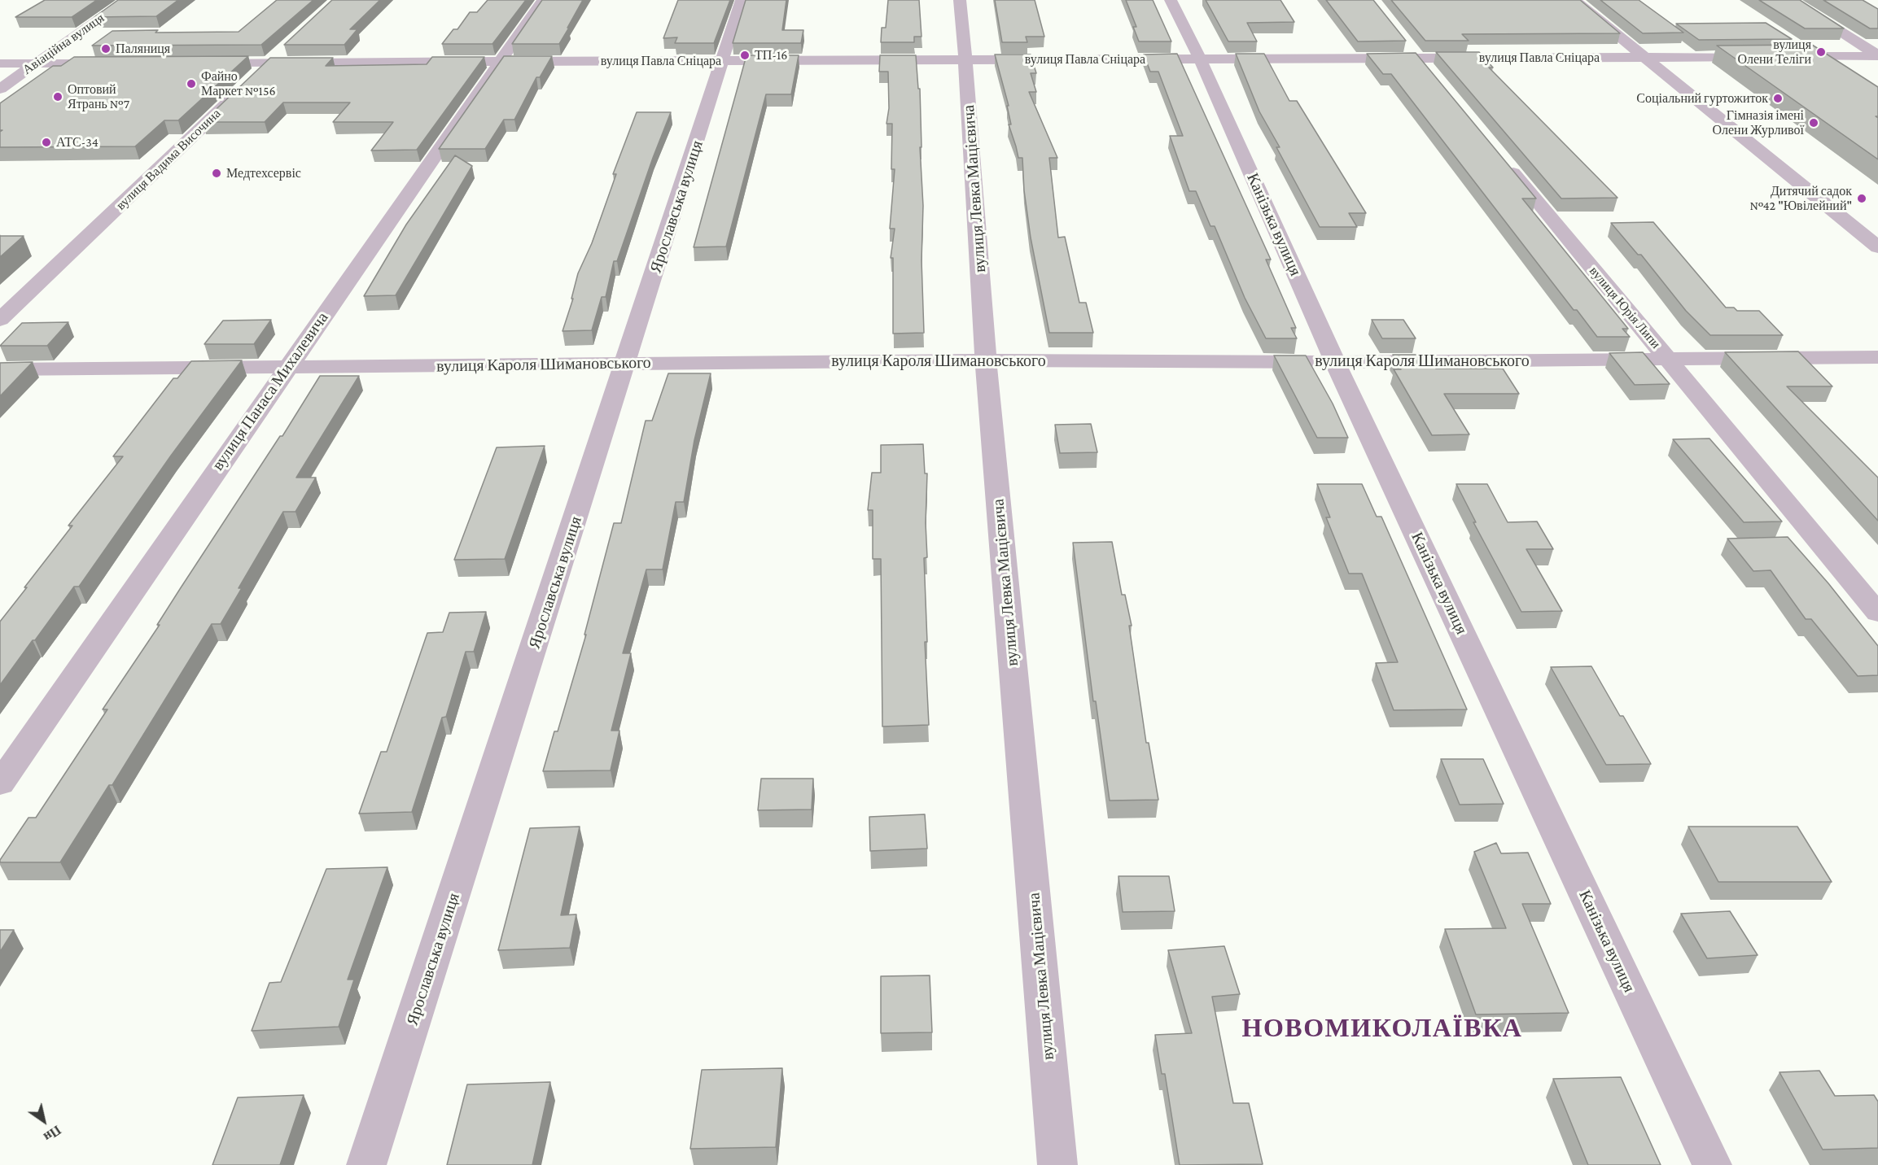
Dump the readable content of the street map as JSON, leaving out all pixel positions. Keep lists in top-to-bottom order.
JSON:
{
  "streets": {
    "street": [
      "Авіаційна вулиця",
      "вулиця Павла Сніцара",
      "вулиця Вадима Височина",
      "вулиця Левка Мацієвича",
      "Ярославська вулиця",
      "Канізька вулиця",
      "вулиця Юрія Липи",
      "вулиця Кароля Шимановського",
      "вулиця Панаса Михалевича"
    ]
  },
  "crossings": [
    ["вулиця Павла Сніцара", "вулиця Левка Мацієвича"],
    ["вулиця Павла Сніцара", "Ярославська вулиця"],
    ["вулиця Павла Сніцара", "Канізька вулиця"],
    ["вулиця Павла Сніцара", "вулиця Панаса Михалевича"],
    ["вулиця Левка Мацієвича", "вулиця Кароля Шимановського"],
    ["Ярославська вулиця", "вулиця Кароля Шимановського"],
    ["Канізька вулиця", "вулиця Кароля Шимановського"],
    ["вулиця Юрія Липи", "вулиця Кароля Шимановського"],
    ["вулиця Кароля Шимановського", "вулиця Панаса Михалевича"]
  ],
  "districts": ["НОВОМИКОЛАЇВКА"],
  "places": [
    "Паляниця",
    "вулиця Олени Теліги",
    "ТП-16",
    "Файно Маркет №156",
    "Оптовий Ятрань №7",
    "Соціальний гуртожиток",
    "Гімназія імені Олени Журливої",
    "АТС-34",
    "Медтехсервіс",
    "Дитячий садок №42 \"Ювілейний\""
  ],
  "north": "bottom right"
}
